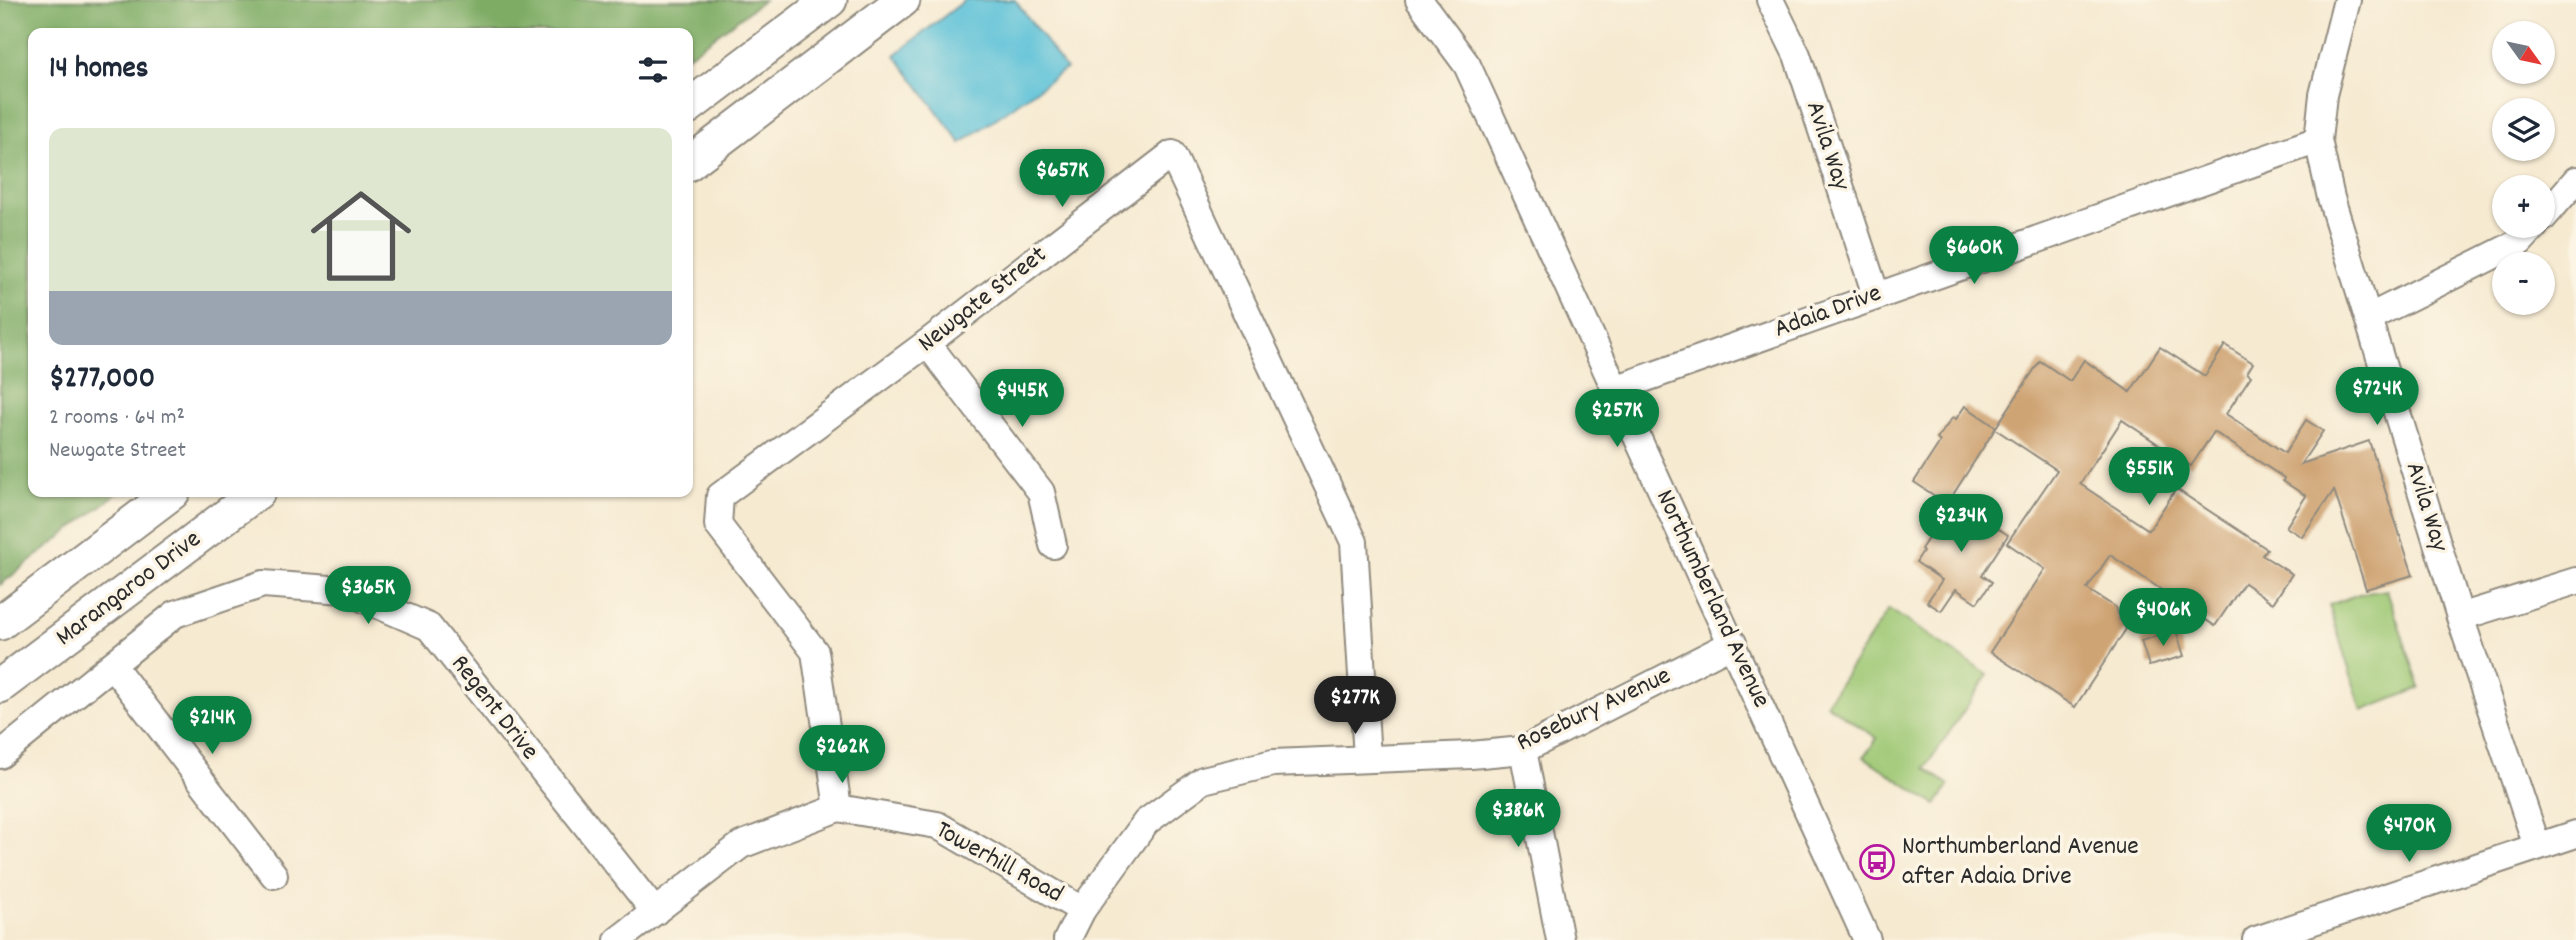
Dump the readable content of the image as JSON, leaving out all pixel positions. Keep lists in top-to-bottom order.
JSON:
{
  "streets": {
    "main road": ["Marangaroo Drive"],
    "street": [
      "Avila Way",
      "Newgate Street",
      "Adaia Drive",
      "Northumberland Avenue",
      "Regent Drive",
      "Rosebury Avenue",
      "Towerhill Road"
    ]
  },
  "crossings": [
    ["Avila Way", "Adaia Drive"],
    ["Newgate Street", "Rosebury Avenue"],
    ["Newgate Street", "Towerhill Road"],
    ["Adaia Drive", "Northumberland Avenue"],
    ["Northumberland Avenue", "Rosebury Avenue"],
    ["Rosebury Avenue", "Towerhill Road"]
  ],
  "places": {
    "bus stop": ["Northumberland Avenue after Adaia Drive"]
  },
  "north": "bottom right",
  "page": {
    "map_buttons": ["+", "−"],
    "heading": "14 homes",
    "list": [
      {
        "name": "$277,000",
        "note": "2 rooms · 64 m² · Newgate Street"
      }
    ],
    "price": [
      "$657K",
      "$660K",
      "$724K",
      "$445K",
      "$257K",
      "$551K",
      "$234K",
      "$365K",
      "$406K",
      "$277K",
      "$214K",
      "$262K",
      "$386K",
      "$470K"
    ]
  }
}
